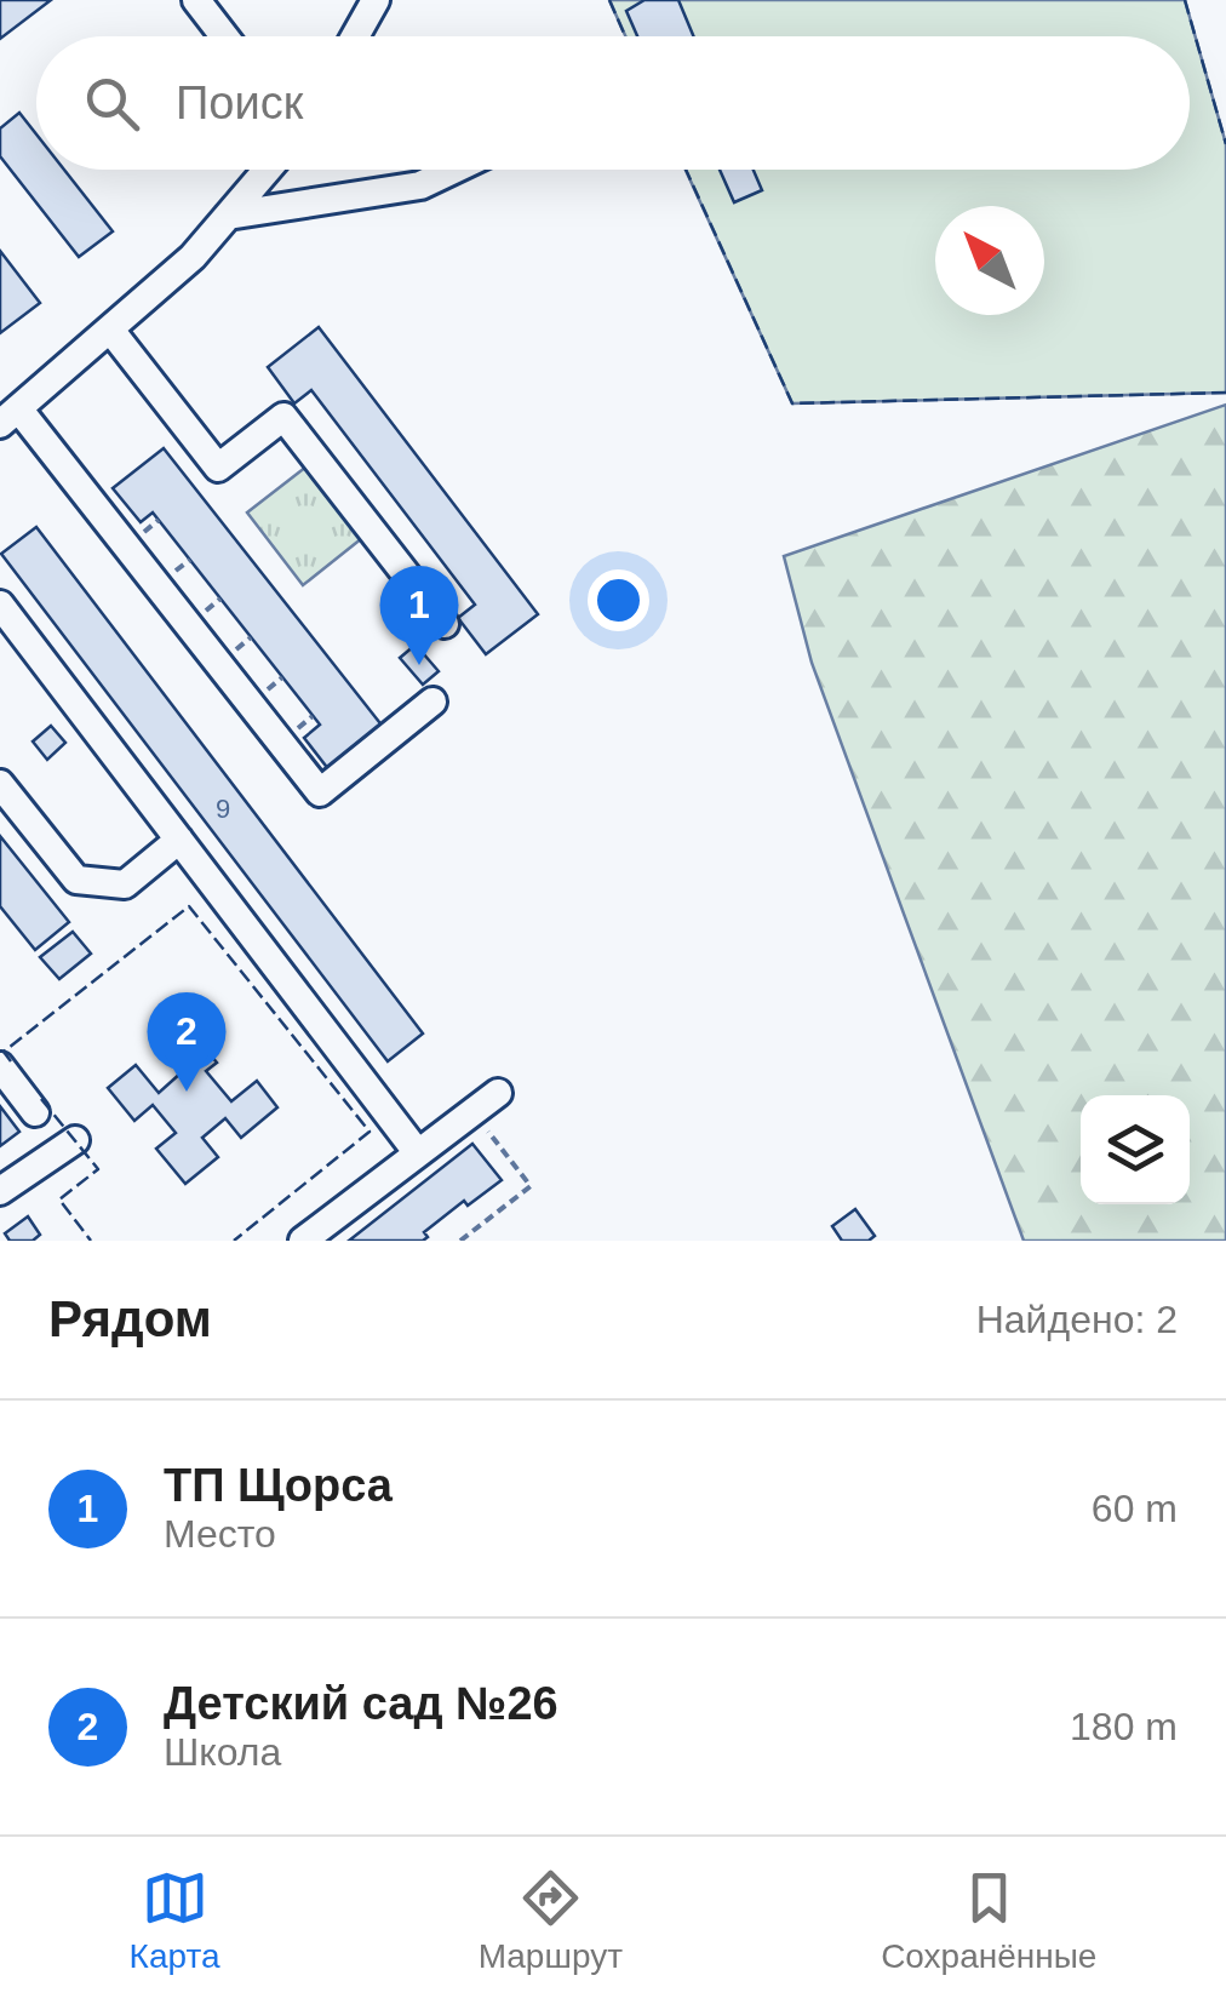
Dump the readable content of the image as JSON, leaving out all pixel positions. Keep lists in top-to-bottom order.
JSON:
{
  "house_numbers": ["9"],
  "north": "top left",
  "page": {
    "search": "Поиск",
    "pins": ["1", "2"],
    "heading": ["Рядом", "Найдено: 2"],
    "list": [
      {
        "mark": "1",
        "name": "ТП Щорса",
        "note": "Место",
        "value": "60 m"
      },
      {
        "mark": "2",
        "name": "Детский сад №26",
        "note": "Школа",
        "value": "180 m"
      }
    ],
    "nav": ["Карта", "Маршрут", "Сохранённые"]
  }
}
